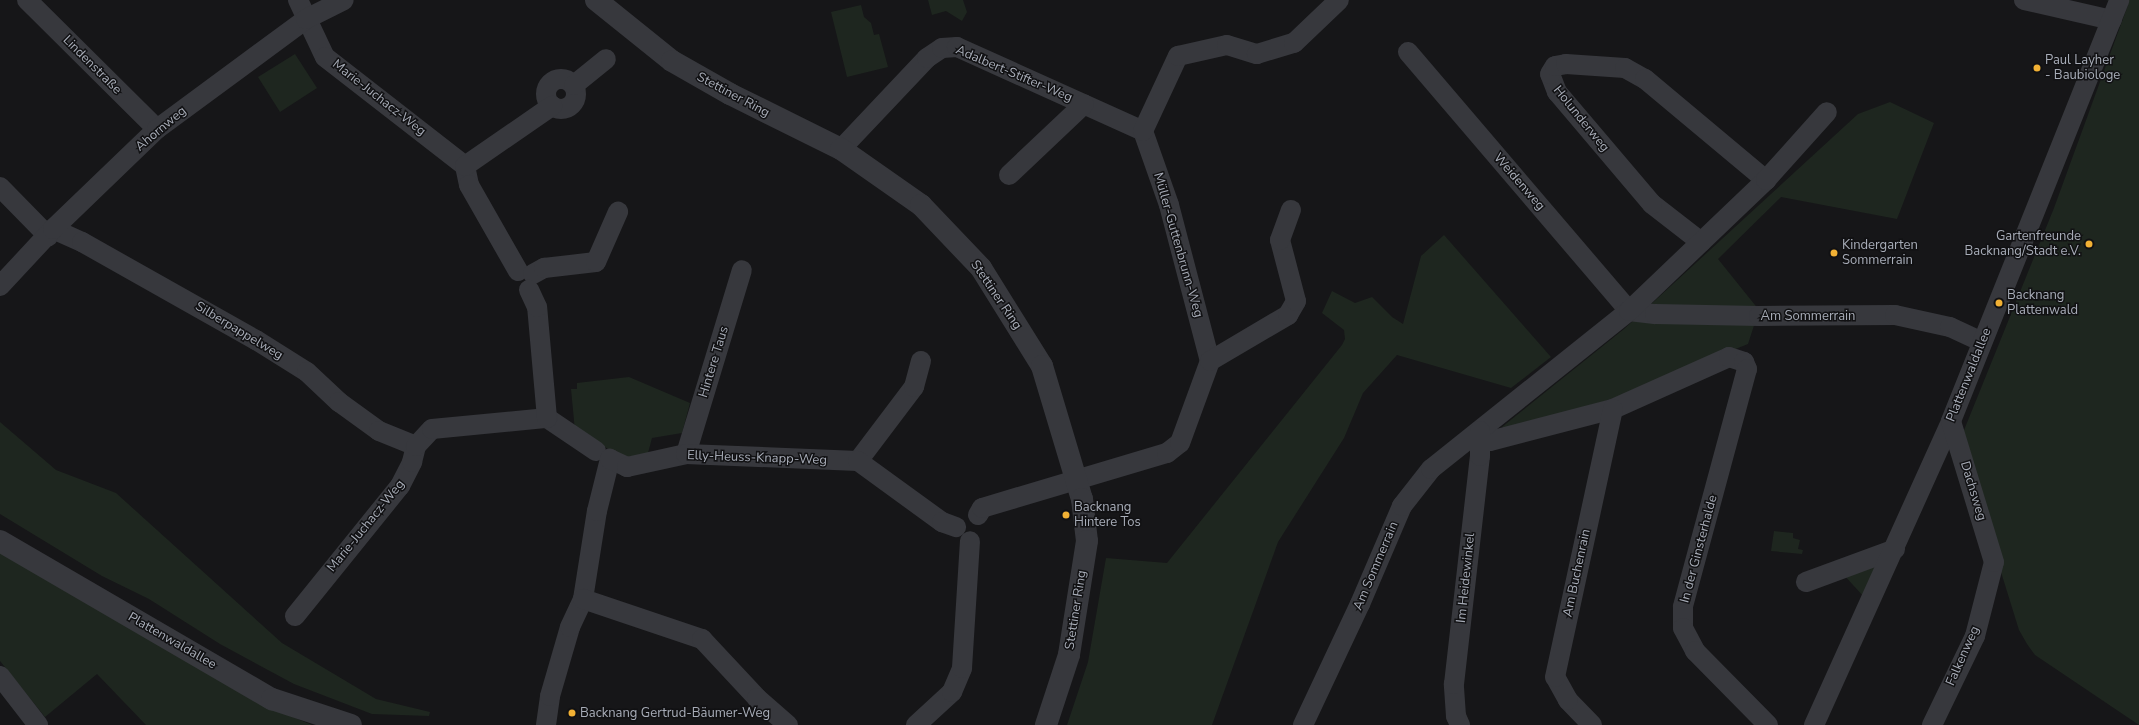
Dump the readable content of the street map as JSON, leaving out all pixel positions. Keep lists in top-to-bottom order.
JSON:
{
  "streets": {
    "street": [
      "Lindenstraße",
      "Adalbert-Stifter-Weg",
      "Stettiner Ring",
      "Marie-Juchacz-Weg",
      "Holunderweg",
      "Ahornweg",
      "Weidenweg",
      "Müller-Guttenbrunn-Weg",
      "Am Sommerrain",
      "Silberpappelweg",
      "Hintere Taus",
      "Plattenwaldallee",
      "Elly-Heuss-Knapp-Weg",
      "Dachsweg",
      "In der Ginsterhalde",
      "Am Buchenrain",
      "Im Heidewinkel",
      "Falkenweg"
    ]
  },
  "crossings": [
    ["Lindenstraße", "Ahornweg"],
    ["Adalbert-Stifter-Weg", "Stettiner Ring"],
    ["Adalbert-Stifter-Weg", "Müller-Guttenbrunn-Weg"],
    ["Marie-Juchacz-Weg", "Ahornweg"],
    ["Marie-Juchacz-Weg", "Silberpappelweg"],
    ["Holunderweg", "Am Sommerrain"],
    ["Ahornweg", "Silberpappelweg"],
    ["Weidenweg", "Am Sommerrain"],
    ["Am Sommerrain", "Plattenwaldallee"],
    ["Am Sommerrain", "Im Heidewinkel"],
    ["Hintere Taus", "Elly-Heuss-Knapp-Weg"],
    ["Plattenwaldallee", "Dachsweg"],
    ["Dachsweg", "Falkenweg"],
    ["In der Ginsterhalde", "Am Buchenrain"]
  ],
  "places": [
    "Paul Layher - Baubiologe",
    "Gartenfreunde Backnang/Stadt e.V.",
    "Kindergarten Sommerrain",
    "Backnang Plattenwald",
    "Backnang Hintere Tos",
    "Backnang Gertrud-Bäumer-Weg"
  ]
}
